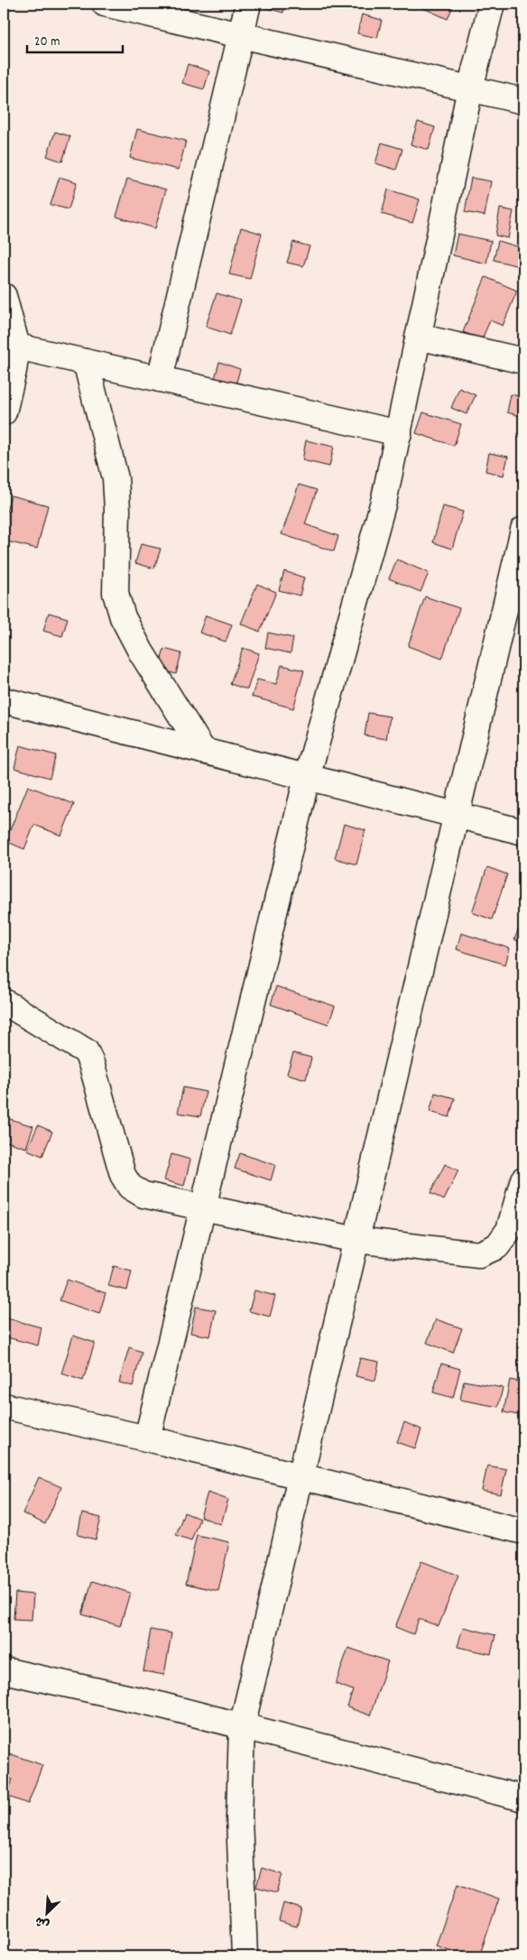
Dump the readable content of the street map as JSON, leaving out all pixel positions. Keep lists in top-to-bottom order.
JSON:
{
  "scale_bar": "20 m",
  "north": "bottom left"
}
